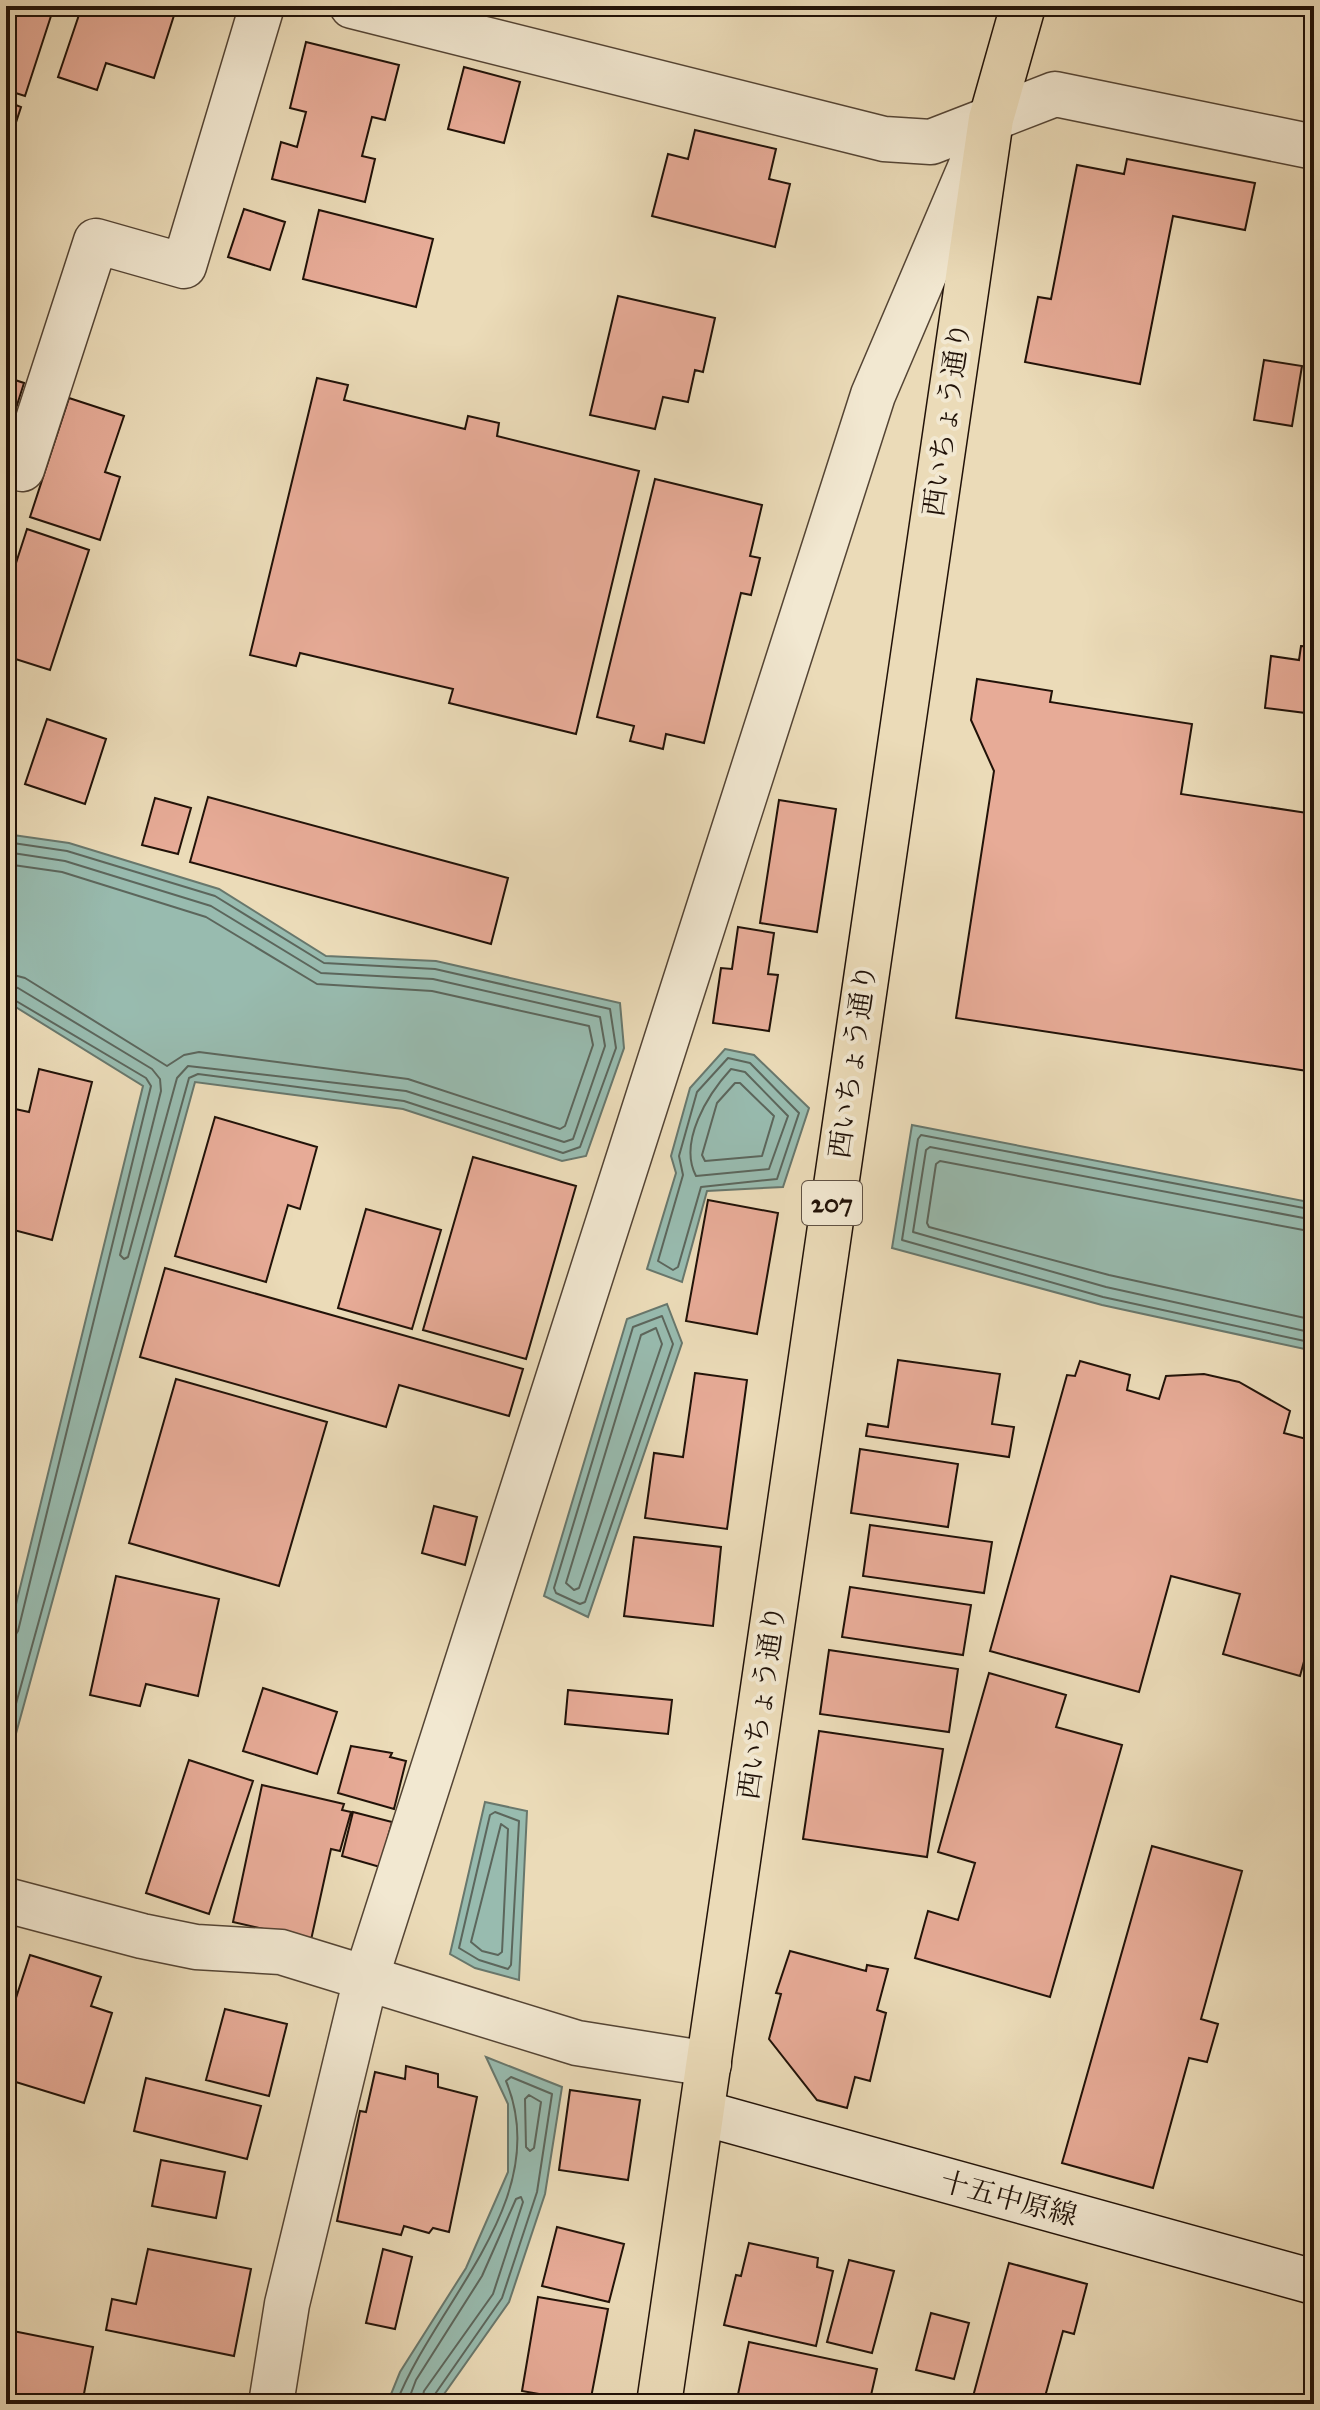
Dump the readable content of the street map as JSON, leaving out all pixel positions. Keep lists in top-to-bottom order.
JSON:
{
  "streets": {
    "highway": ["西いちょう通り", "207"],
    "street": ["十五中原線"]
  },
  "crossings": [
    ["西いちょう通り", "十五中原線"]
  ]
}
